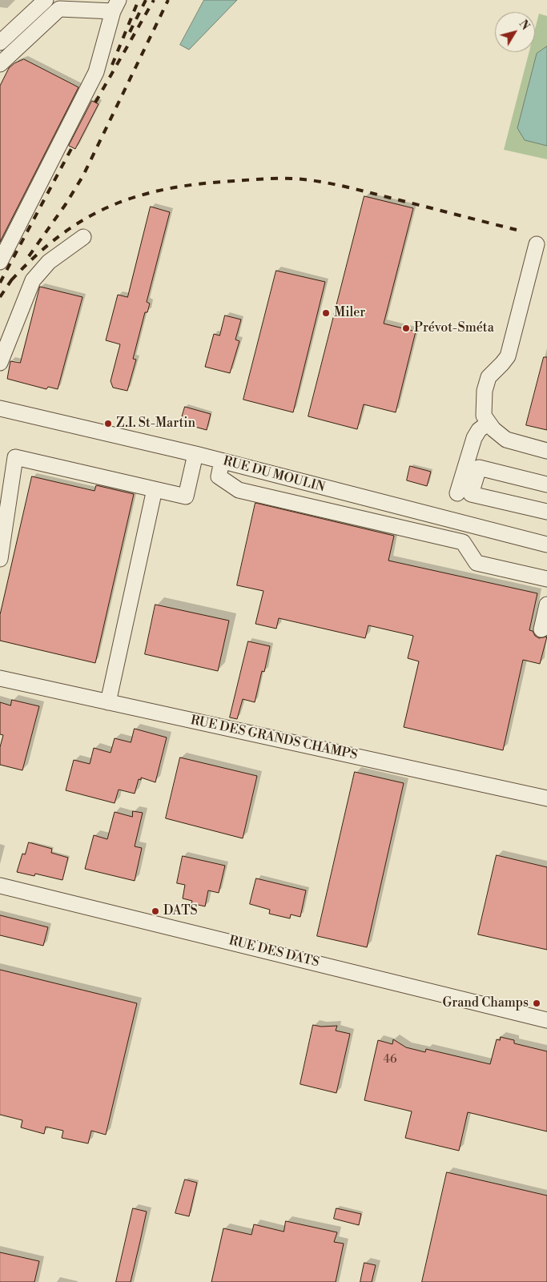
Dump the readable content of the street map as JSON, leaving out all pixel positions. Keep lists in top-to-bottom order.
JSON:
{
  "streets": {
    "street": ["RUE DU MOULIN", "RUE DES GRANDS CHAMPS", "RUE DES DATS"]
  },
  "places": [
    "Miler",
    "Prévot-Sméta",
    "Z.I. St-Martin",
    "DATS",
    "Grand Champs"
  ],
  "house_numbers": ["46"],
  "north": "top right"
}
